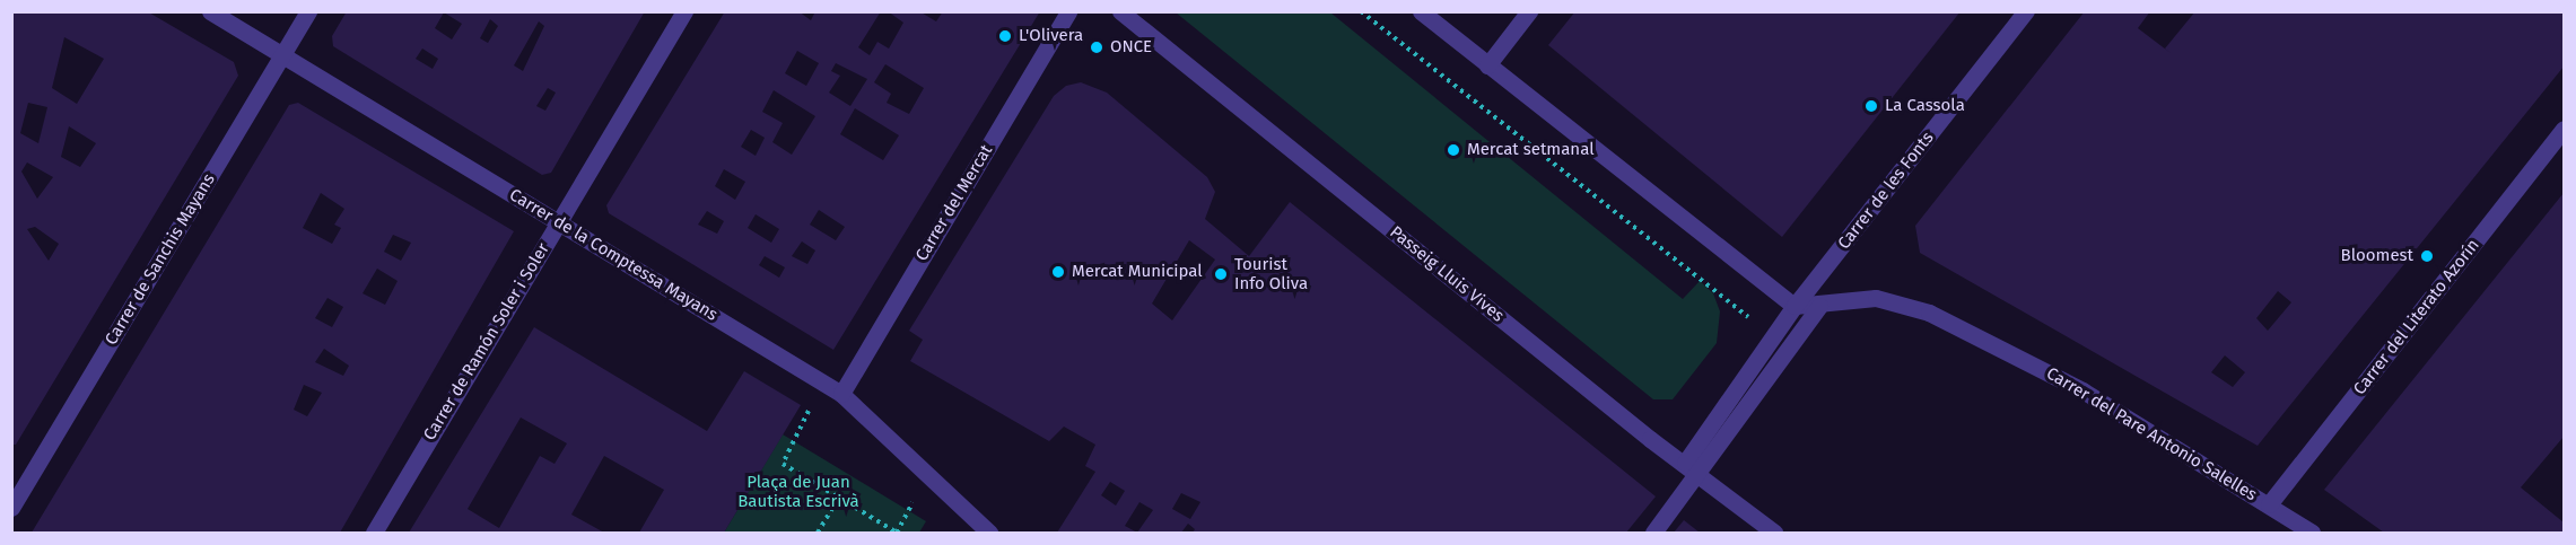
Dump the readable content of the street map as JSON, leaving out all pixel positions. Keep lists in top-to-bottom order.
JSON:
{
  "streets": {
    "street": [
      "Carrer de les Fonts",
      "Carrer del Mercat",
      "Carrer de la Comptessa Mayans",
      "Carrer de Sanchis Mayans",
      "Passeig Lluis Vives",
      "Carrer del Literato Azorín",
      "Carrer de Ramón Soler i Soler",
      "Carrer del Pare Antonio Salelles"
    ]
  },
  "crossings": [
    ["Carrer de les Fonts", "Passeig Lluis Vives"],
    ["Carrer de les Fonts", "Carrer del Pare Antonio Salelles"],
    ["Carrer del Mercat", "Carrer de la Comptessa Mayans"],
    ["Carrer de la Comptessa Mayans", "Carrer de Sanchis Mayans"],
    ["Carrer de la Comptessa Mayans", "Carrer de Ramón Soler i Soler"],
    ["Carrer del Literato Azorín", "Carrer del Pare Antonio Salelles"]
  ],
  "parks": ["Plaça de Juan Bautista Escrivà"],
  "places": [
    "L'Olivera",
    "ONCE",
    "La Cassola",
    "Mercat setmanal",
    "Bloomest",
    "Mercat Municipal",
    "Tourist Info Oliva"
  ]
}
